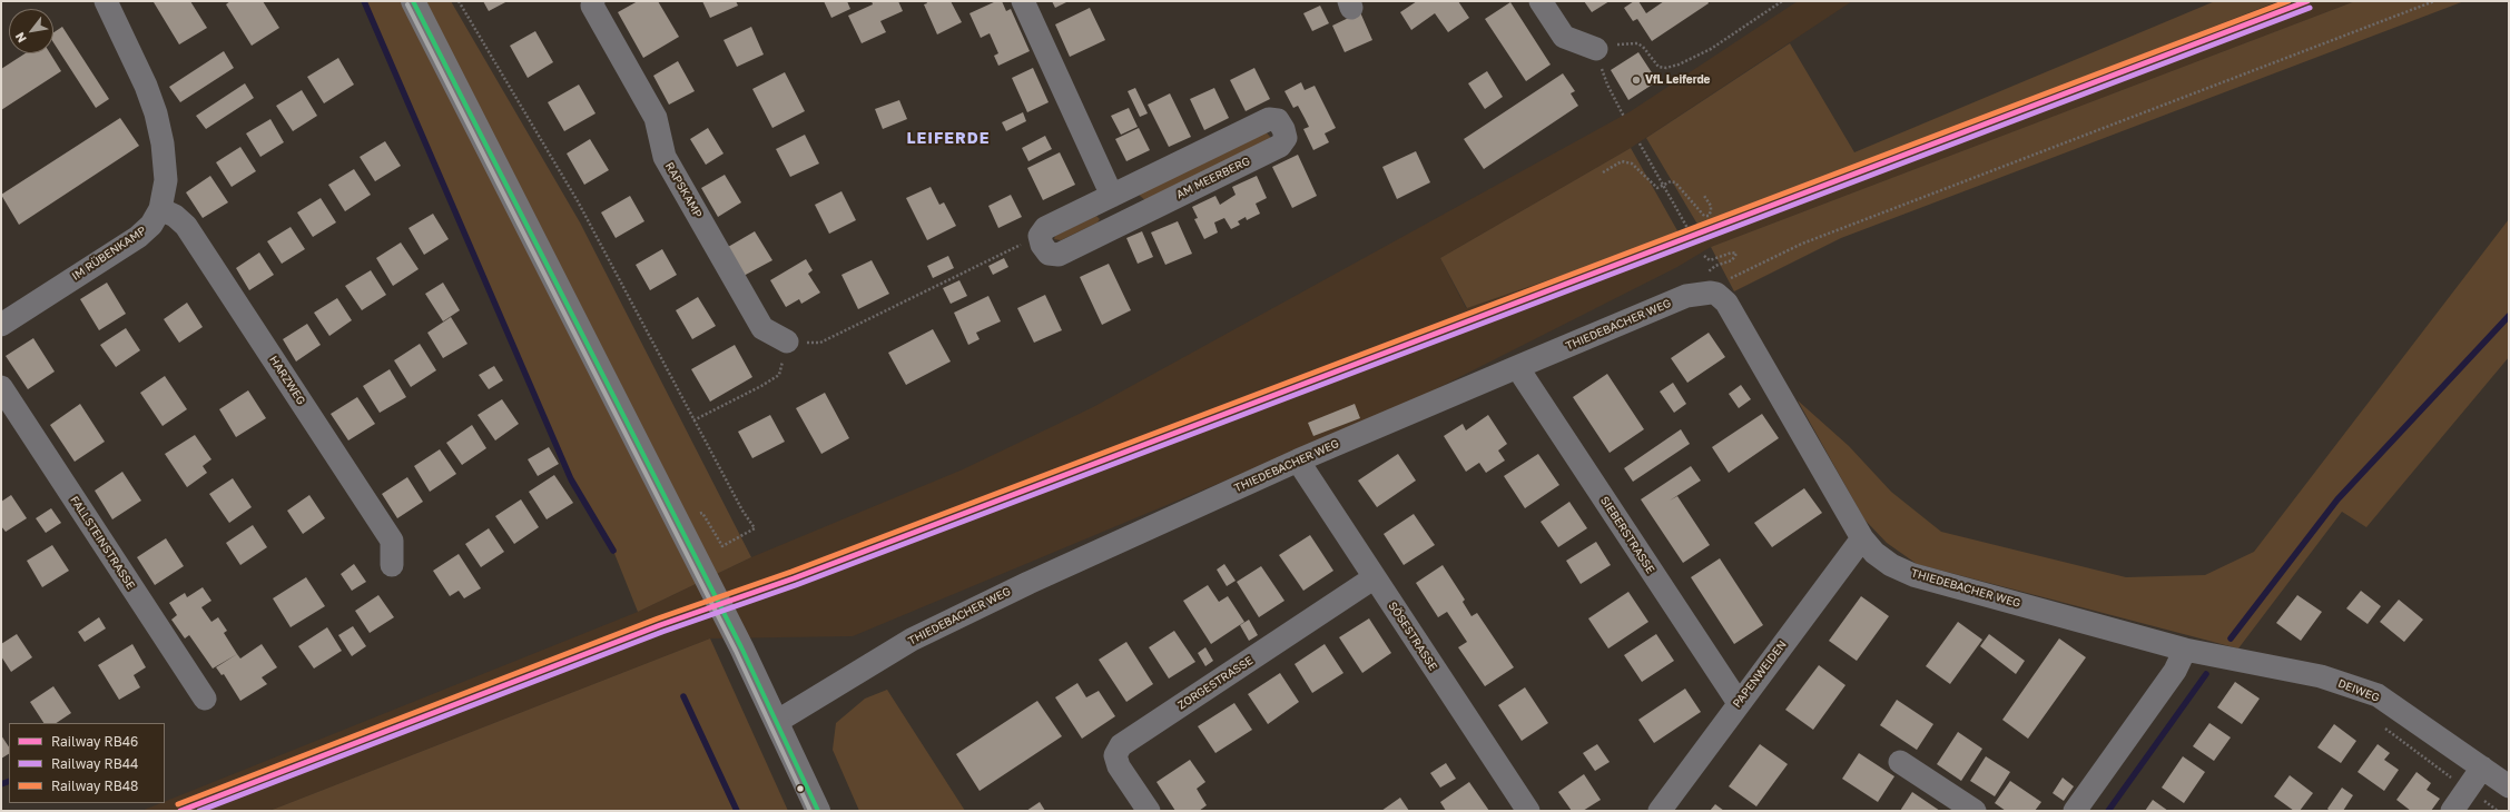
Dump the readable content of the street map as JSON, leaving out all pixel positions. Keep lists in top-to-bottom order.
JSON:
{
  "streets": {
    "street": [
      "AM MEERBERG",
      "RAPSKAMP",
      "IM RÜBENKAMP",
      "THIEDEBACHER WEG",
      "HARZWEG",
      "SIEBERSTRASSE",
      "FALLSTEINSTRASSE",
      "SÖSESTRASSE",
      "PAPENWEIDEN",
      "ZORGESTRASSE",
      "DEIWEG"
    ]
  },
  "crossings": [
    ["IM RÜBENKAMP", "HARZWEG"],
    ["THIEDEBACHER WEG", "SIEBERSTRASSE"],
    ["THIEDEBACHER WEG", "SÖSESTRASSE"],
    ["THIEDEBACHER WEG", "PAPENWEIDEN"],
    ["THIEDEBACHER WEG", "DEIWEG"],
    ["SIEBERSTRASSE", "PAPENWEIDEN"],
    ["SÖSESTRASSE", "ZORGESTRASSE"]
  ],
  "districts": ["LEIFERDE"],
  "places": ["VfL Leiferde"],
  "lines": ["rail line RB46", "rail line RB48", "rail line RB44"],
  "legend": ["Railway RB46", "Railway RB44", "Railway RB48"],
  "north": "bottom left"
}
